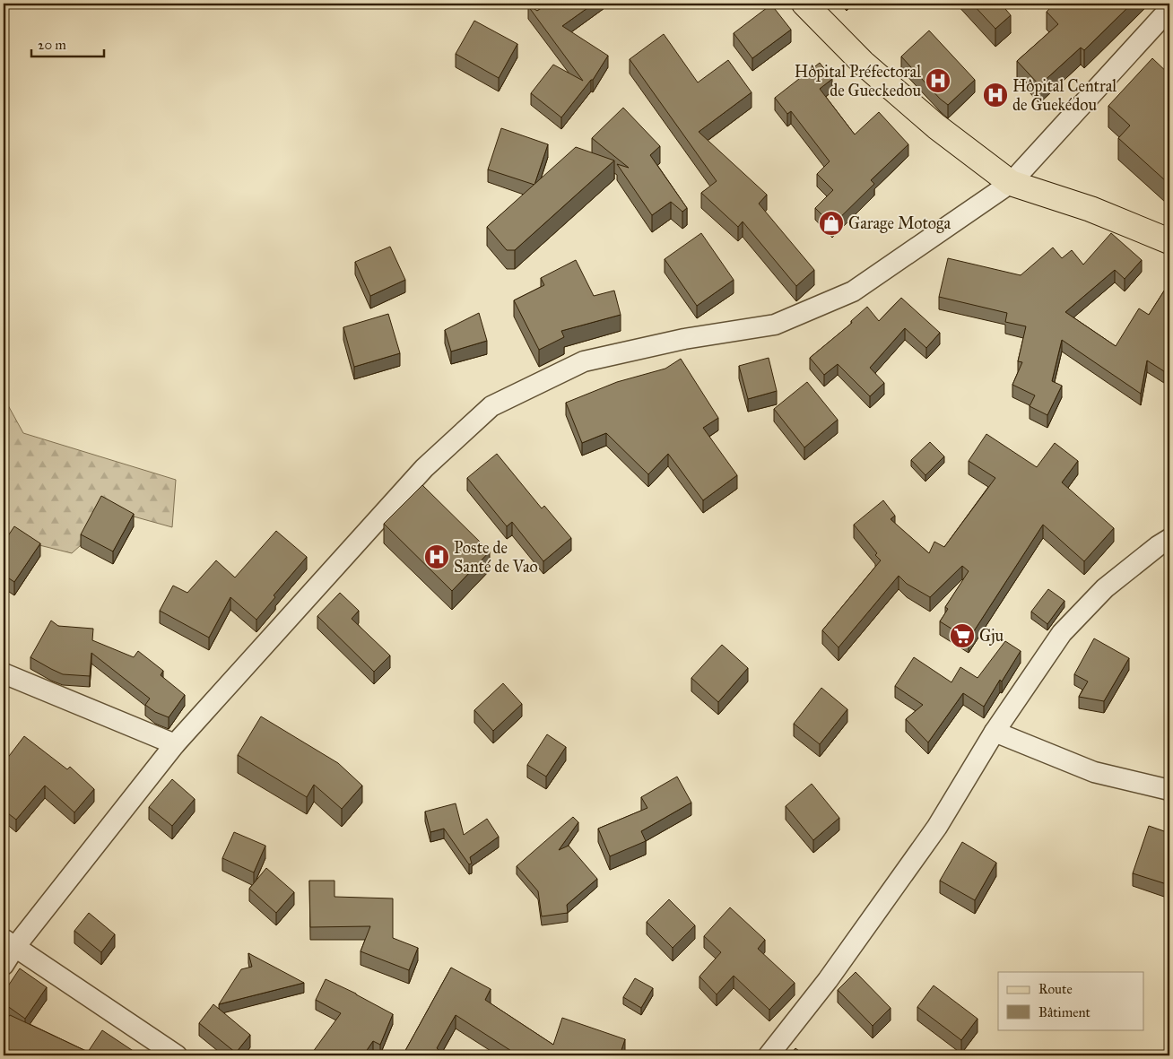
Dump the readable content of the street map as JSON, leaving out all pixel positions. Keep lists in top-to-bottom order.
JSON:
{
  "places": {
    "hospital": ["Hôpital Préfectoral de Gueckedou", "Hôpital Central de Guekédou", "Poste de Santé de Vao"],
    "shop": ["Garage Motoga"],
    "supermarket": ["Gju"]
  },
  "legend": ["Route", "Bâtiment"],
  "scale_bar": "20 m"
}
